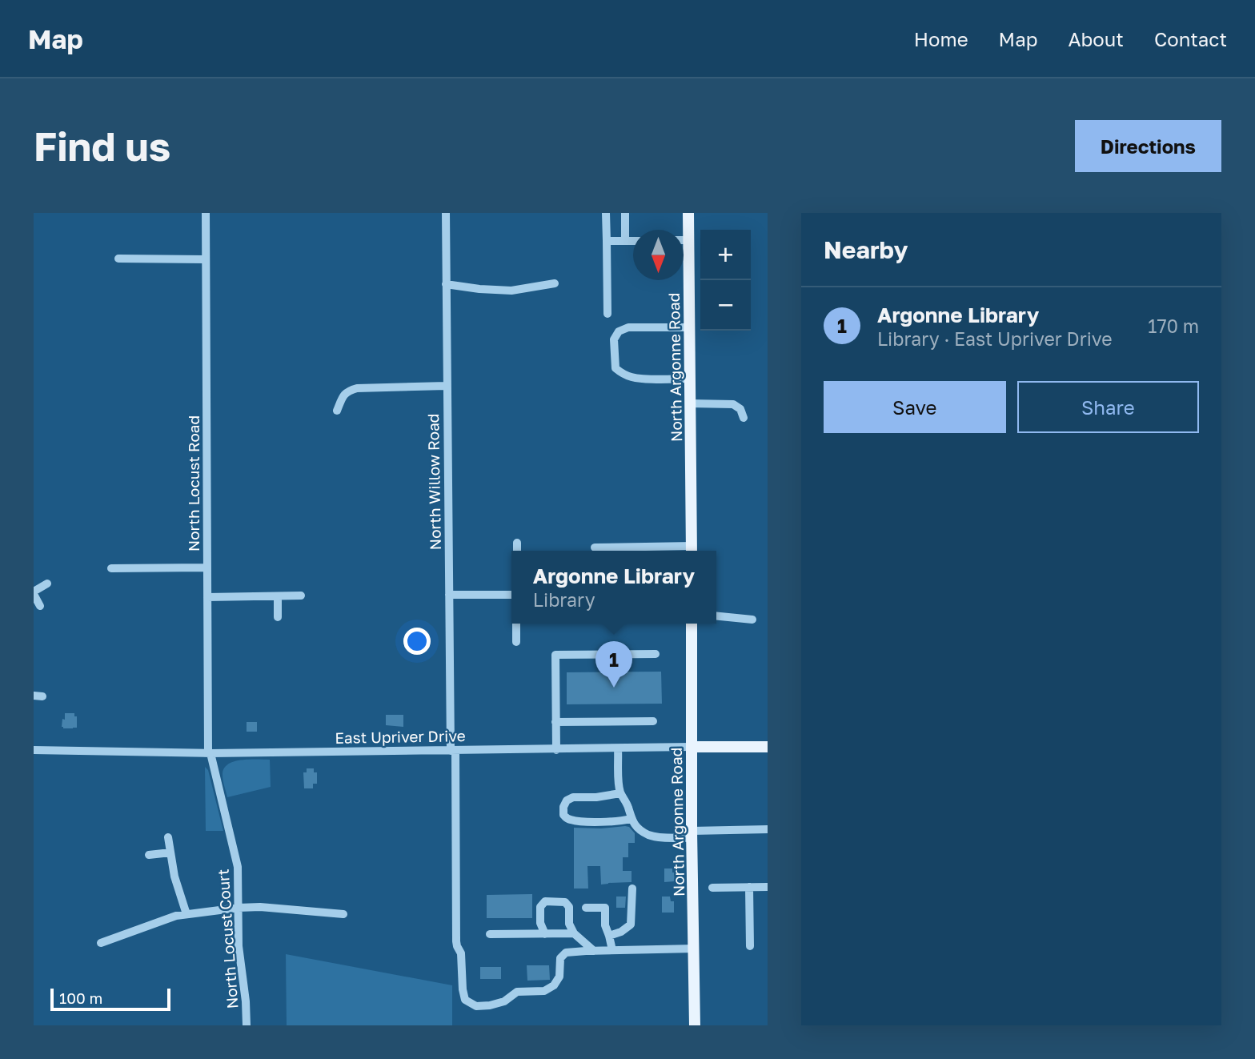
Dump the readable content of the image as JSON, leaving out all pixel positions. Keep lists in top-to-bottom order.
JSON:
{
  "streets": {
    "main road": ["North Argonne Road", "East Upriver Drive"],
    "street": ["North Willow Road", "North Locust Road", "North Locust Court"]
  },
  "crossings": [
    ["North Argonne Road", "East Upriver Drive"],
    ["North Willow Road", "East Upriver Drive"],
    ["North Locust Road", "East Upriver Drive"],
    ["North Locust Road", "North Locust Court"],
    ["East Upriver Drive", "North Locust Court"]
  ],
  "scale_bar": "100 m",
  "north": "bottom",
  "page": {
    "header": "Map",
    "nav": [
      "Home",
      "Map",
      "About",
      "Contact"
    ],
    "buttons": [
      "Directions",
      ["Save", "Share"]
    ],
    "title": "Find us",
    "heading": "Nearby",
    "map_buttons": ["+", "−"],
    "list": [
      {
        "mark": "1",
        "name": "Argonne Library",
        "note": "Library · East Upriver Drive",
        "value": "170 m"
      }
    ],
    "popup": ["Argonne Library", "Library"],
    "pins": "1",
    "scale": "100 m"
  }
}
